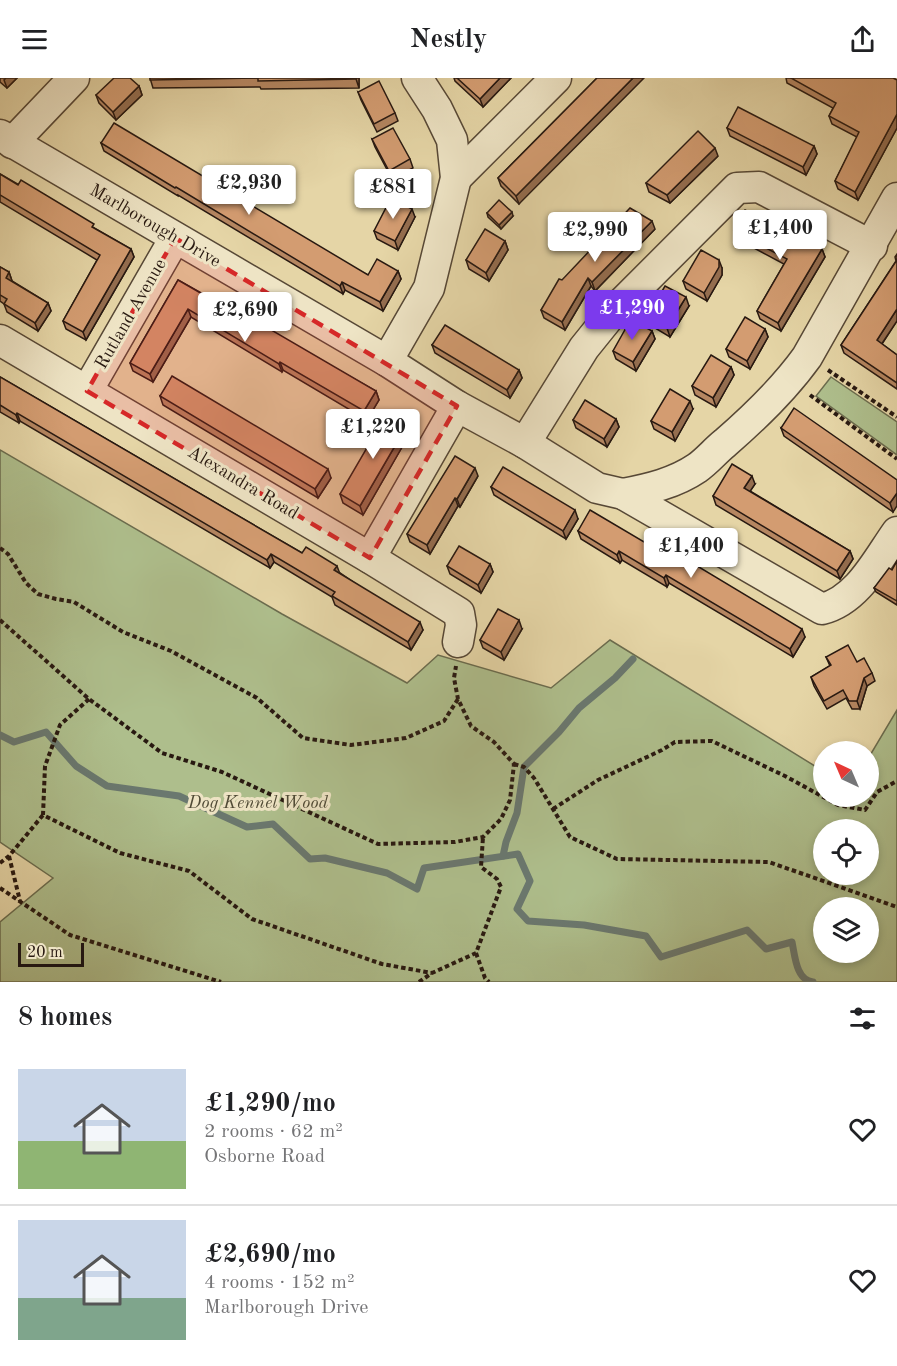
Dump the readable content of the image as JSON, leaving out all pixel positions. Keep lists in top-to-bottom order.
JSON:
{
  "streets": {
    "street": ["Marlborough Drive", "Rutland Avenue", "Alexandra Road"]
  },
  "crossings": [
    ["Marlborough Drive", "Rutland Avenue"],
    ["Rutland Avenue", "Alexandra Road"]
  ],
  "parks": ["Dog Kennel Wood"],
  "scale_bar": "20 m",
  "north": "top left",
  "page": {
    "header": "Nestly",
    "price": [
      "£2,930",
      "£881",
      "£1,400",
      "£2,990",
      "£1,290",
      "£2,690",
      "£1,220",
      "£1,400"
    ],
    "scale": "20 m",
    "heading": "8 homes",
    "list": [
      {
        "name": "£1,290/mo",
        "note": "2 rooms · 62 m² · Osborne Road"
      },
      {
        "name": "£2,690/mo",
        "note": "4 rooms · 152 m² · Marlborough Drive"
      }
    ]
  }
}
